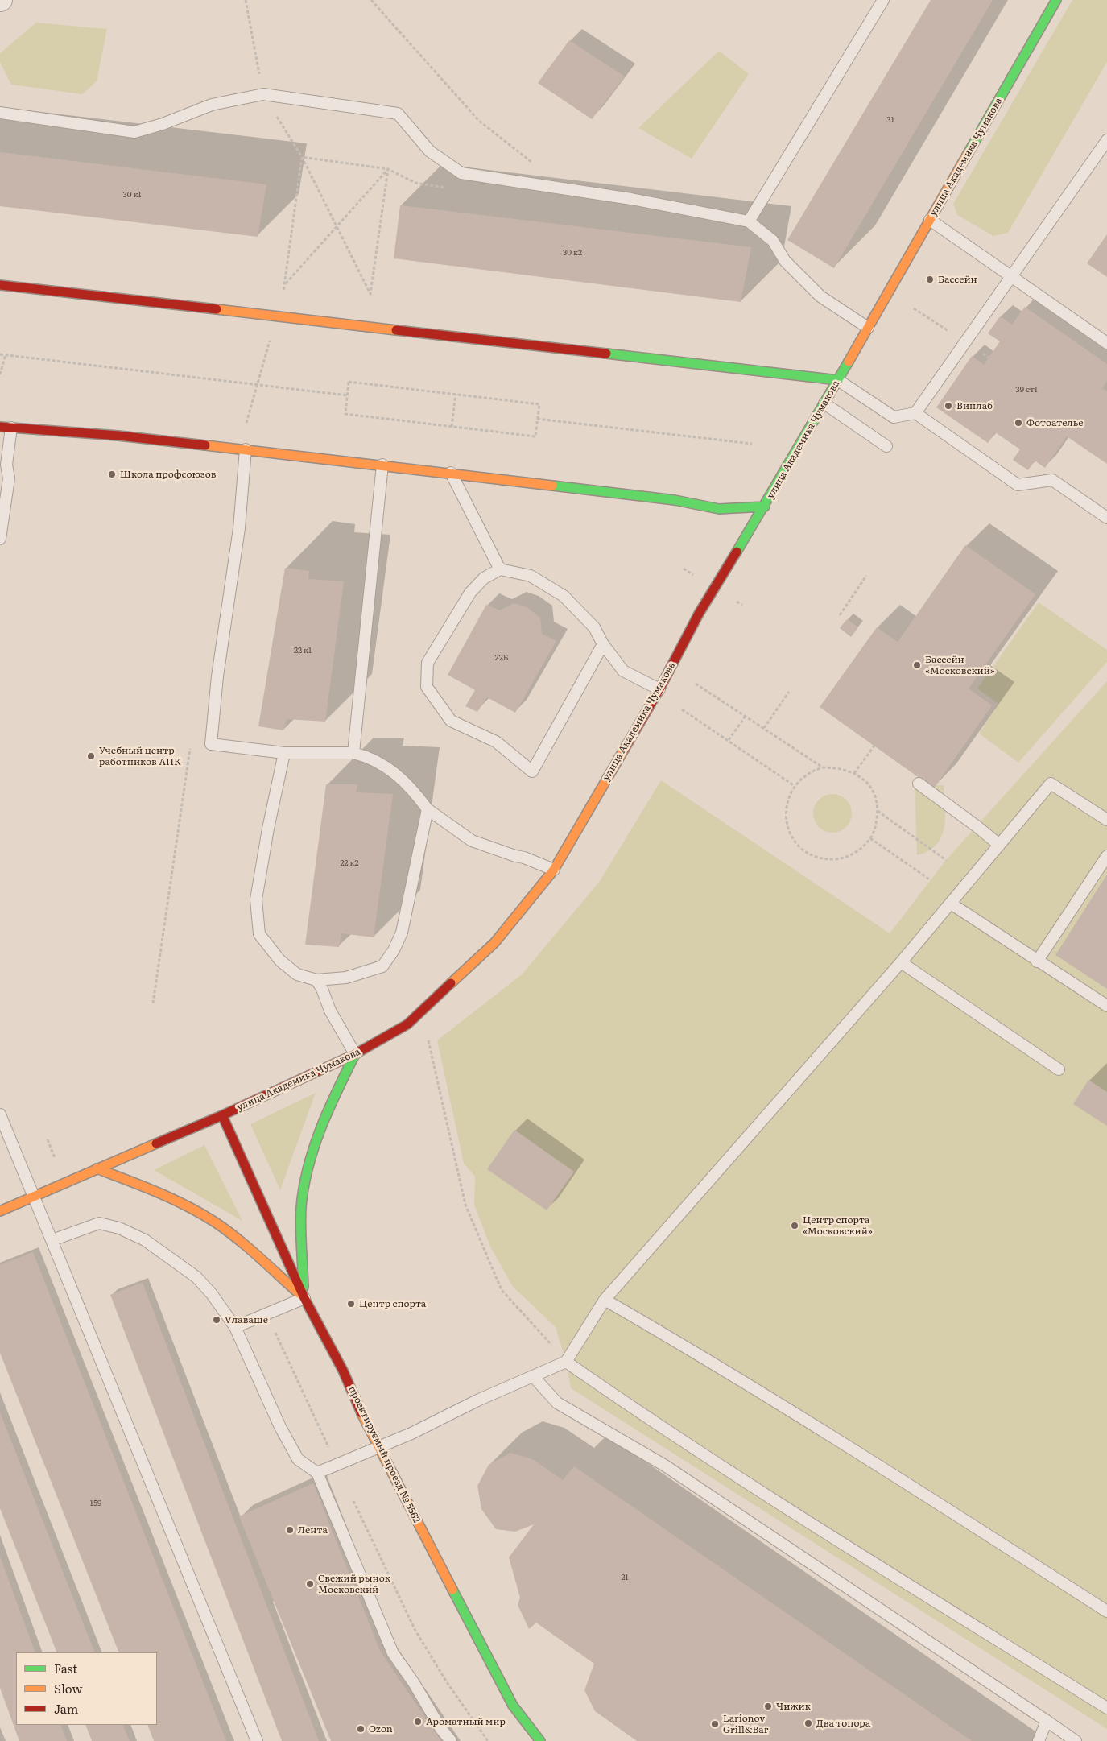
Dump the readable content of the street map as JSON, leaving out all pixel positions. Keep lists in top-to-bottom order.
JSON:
{
  "streets": {
    "street": ["улица Академика Чумакова", "проектируемый проезд № 5562"]
  },
  "crossings": [
    ["улица Академика Чумакова", "проектируемый проезд № 5562"]
  ],
  "places": [
    "Бассейн",
    "Винлаб",
    "Фотоателье",
    "Школа профсоюзов",
    "Бассейн «Московский»",
    "Учебный центр работников АПК",
    "Центр спорта «Московский»",
    "Центр спорта",
    "Vлаваше",
    "Лента",
    "Свежий рынок Московский",
    "Чижик",
    "Ароматный мир",
    "Два топора",
    "Larionov Grill&Bar",
    "Ozon"
  ],
  "house_numbers": [
    "31",
    "30 к1",
    "30 к2",
    "39 ст1",
    "22 к1",
    "22Б",
    "22 к2",
    "159",
    "21"
  ],
  "legend": ["Fast", "Slow", "Jam"]
}
